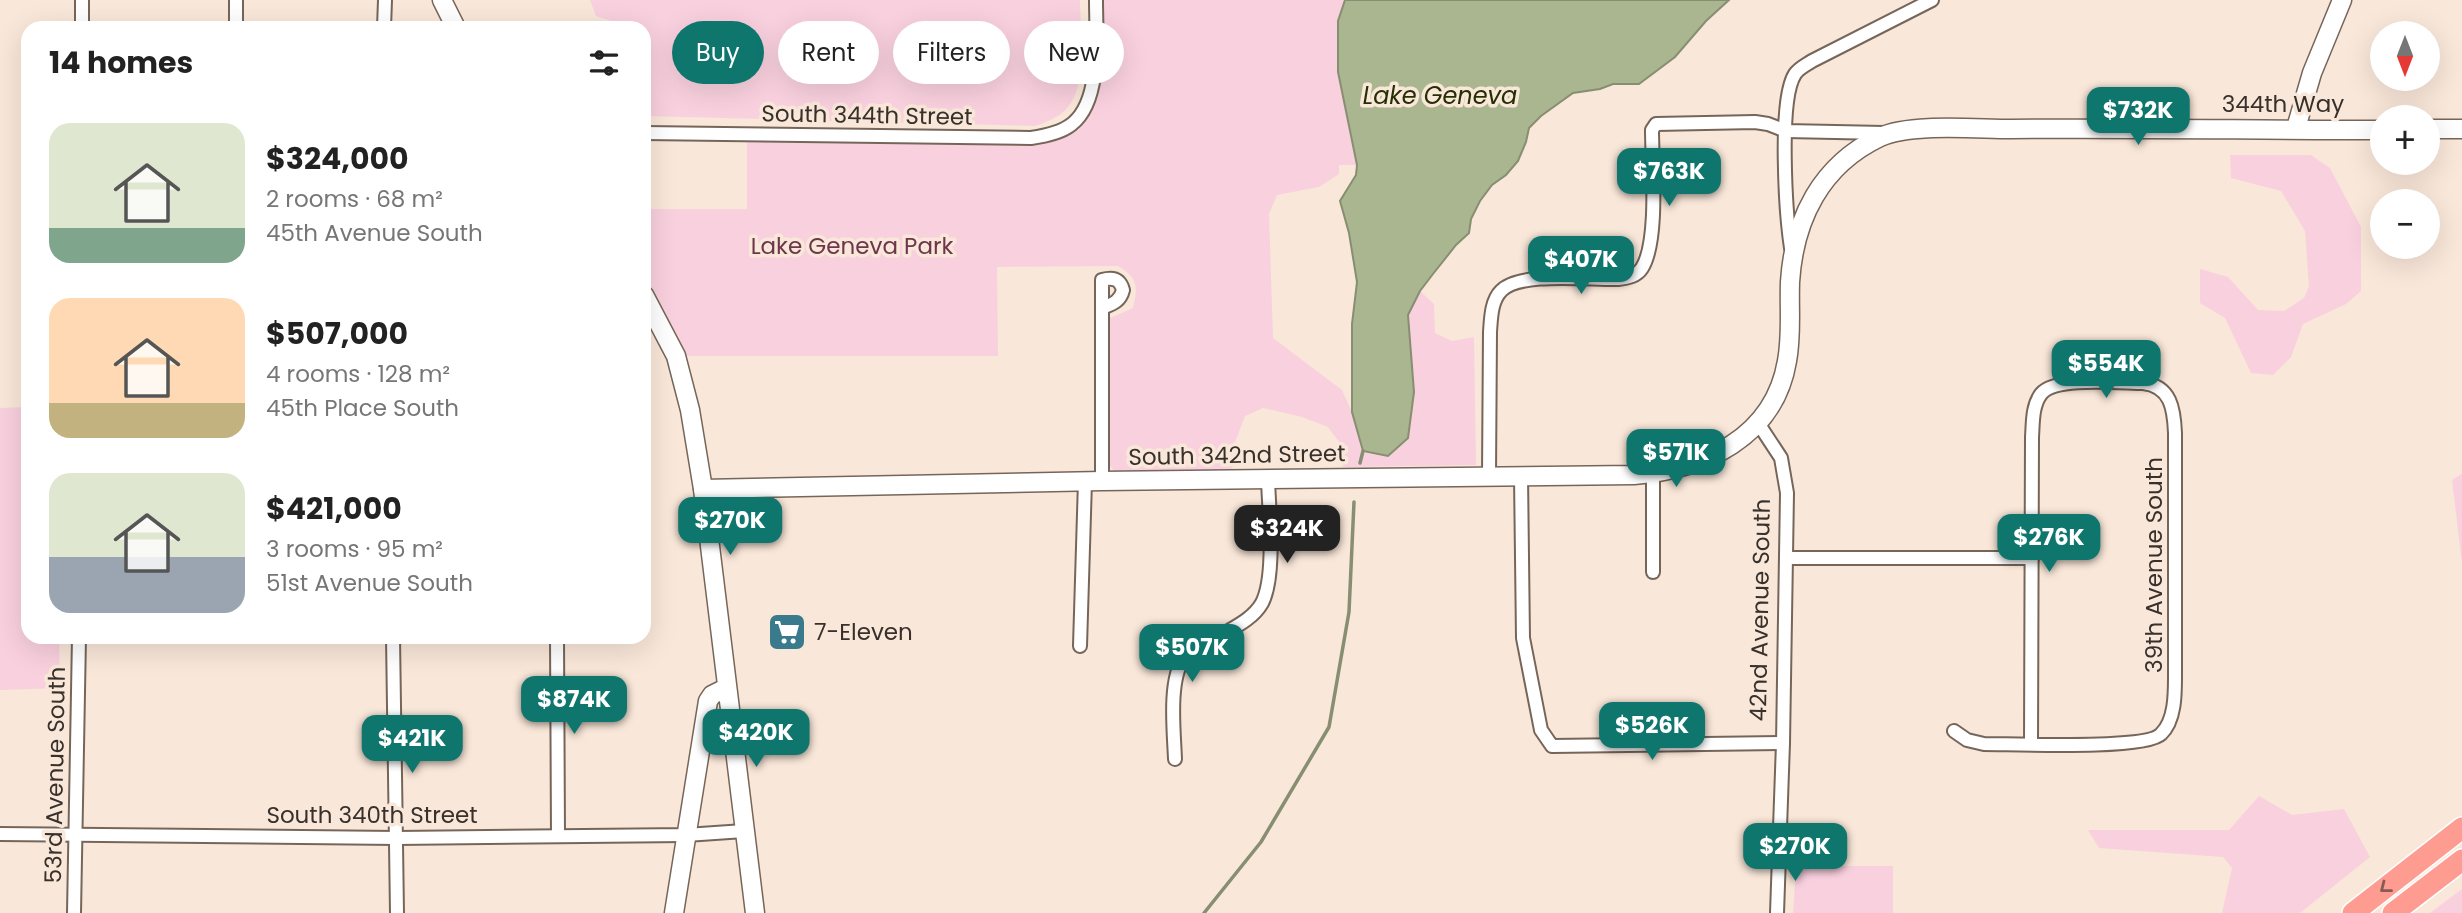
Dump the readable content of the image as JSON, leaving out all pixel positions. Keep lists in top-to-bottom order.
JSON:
{
  "streets": {
    "street": [
      "344th Way",
      "South 344th Street",
      "South 342nd Street",
      "39th Avenue South",
      "42nd Avenue South",
      "53rd Avenue South",
      "South 340th Street"
    ]
  },
  "crossings": [
    ["South 342nd Street", "42nd Avenue South"],
    ["53rd Avenue South", "South 340th Street"]
  ],
  "water": ["Lake Geneva"],
  "parks": ["Lake Geneva Park"],
  "places": {
    "supermarket": ["7-Eleven"]
  },
  "north": "bottom",
  "page": {
    "map_buttons": ["+", "−"],
    "chip": [
      "Buy",
      "Rent",
      "Filters",
      "New"
    ],
    "heading": "14 homes",
    "price": [
      "$732K",
      "$763K",
      "$407K",
      "$554K",
      "$571K",
      "$270K",
      "$324K",
      "$276K",
      "$507K",
      "$874K",
      "$526K",
      "$420K",
      "$421K",
      "$270K"
    ],
    "list": [
      {
        "name": "$324,000",
        "note": "2 rooms · 68 m² · 45th Avenue South"
      },
      {
        "name": "$507,000",
        "note": "4 rooms · 128 m² · 45th Place South"
      },
      {
        "name": "$421,000",
        "note": "3 rooms · 95 m² · 51st Avenue South"
      }
    ]
  }
}
